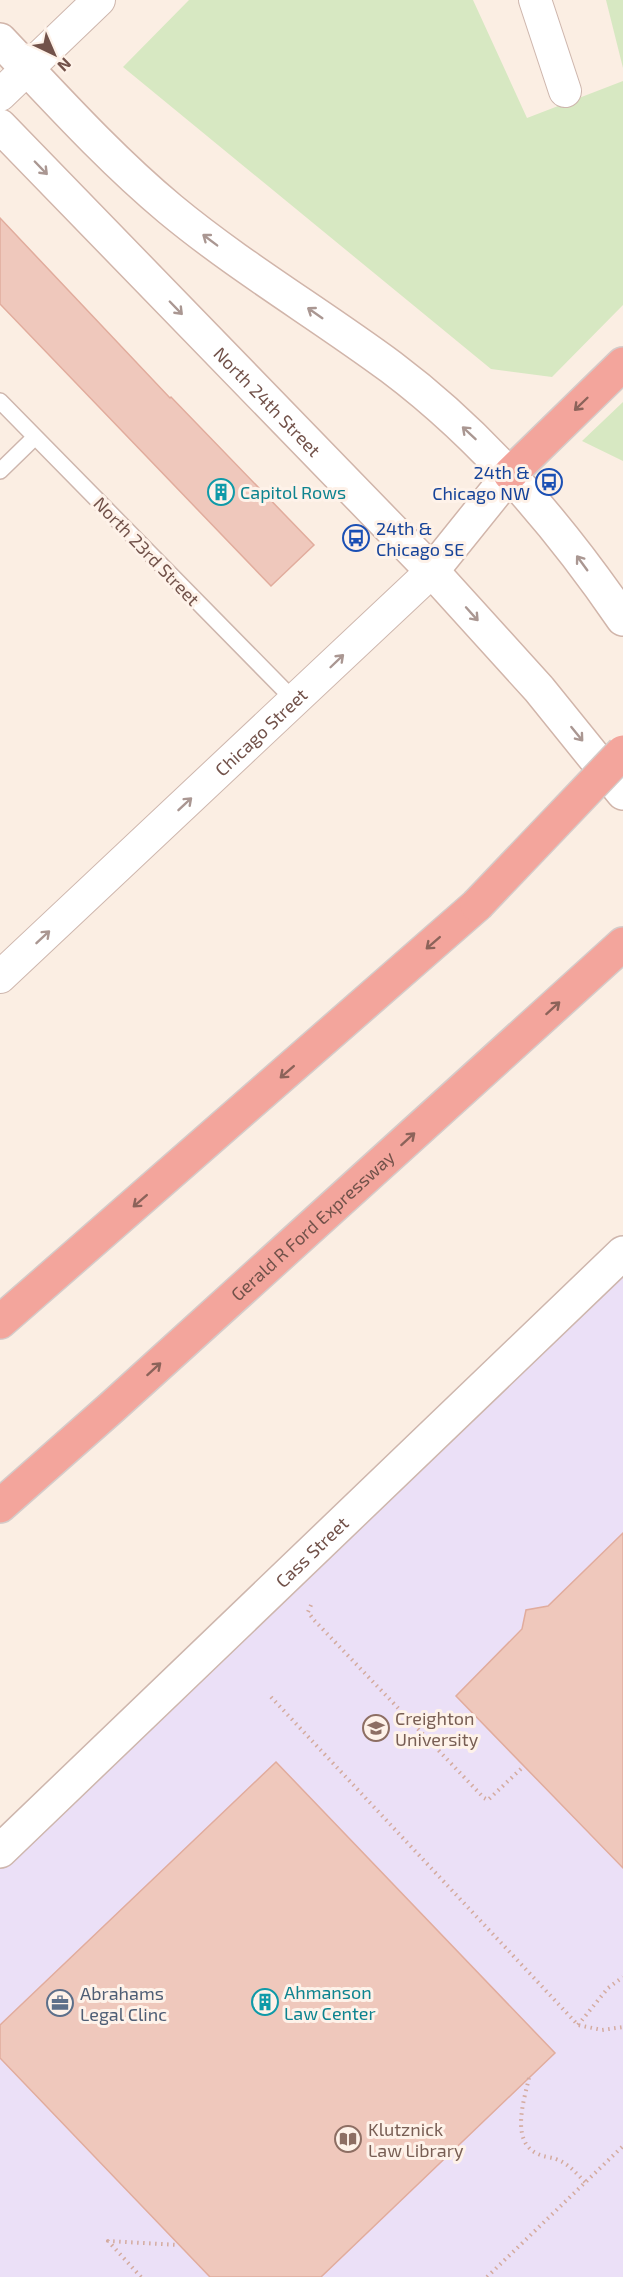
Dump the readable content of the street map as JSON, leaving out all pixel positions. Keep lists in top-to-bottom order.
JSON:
{
  "streets": {
    "highway": ["Gerald R Ford Expressway"],
    "main road": ["North 24th Street", "Chicago Street", "Cass Street"],
    "lane": ["North 23rd Street"]
  },
  "crossings": [
    ["North 24th Street", "Chicago Street"],
    ["North 23rd Street", "Chicago Street"]
  ],
  "one_way": ["Chicago Street"],
  "places": {
    "bus stop": ["24th & Chicago NW", "24th & Chicago SE"],
    "building": ["Capitol Rows", "Ahmanson Law Center"],
    "school or university": ["Creighton University"],
    "office": ["Abrahams Legal Clinc"],
    "library": ["Klutznick Law Library"]
  },
  "north": "bottom right"
}
